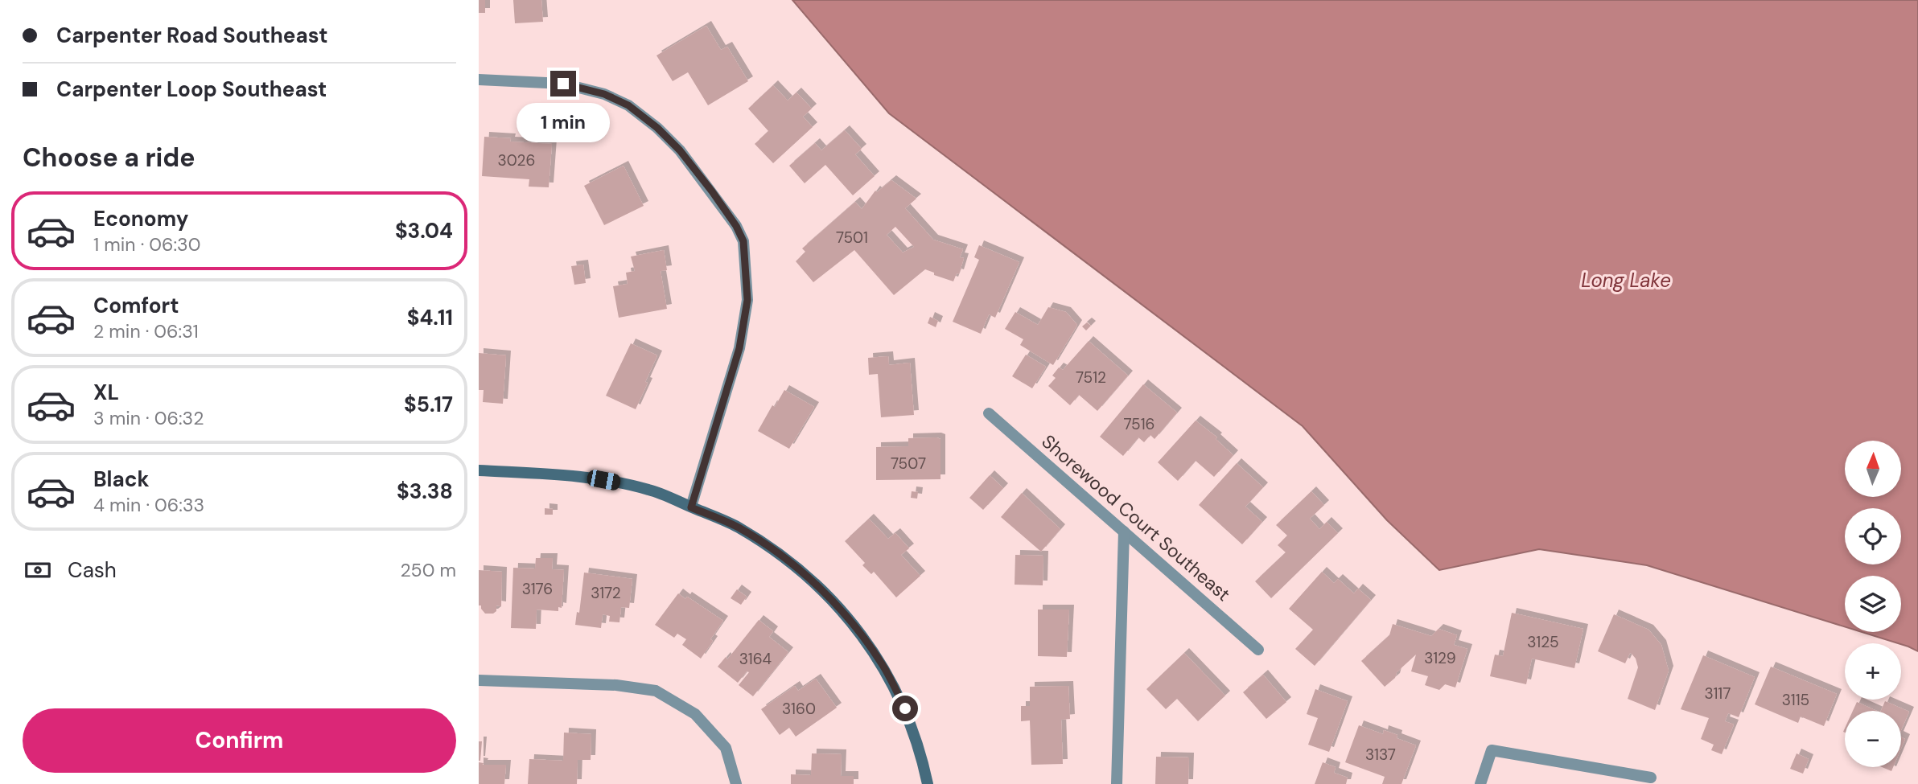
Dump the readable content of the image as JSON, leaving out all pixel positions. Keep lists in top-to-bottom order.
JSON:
{
  "streets": {
    "street": ["Shorewood Court Southeast"]
  },
  "water": ["Long Lake"],
  "house_numbers": [
    "3026",
    "7501",
    "7512",
    "7516",
    "7507",
    "3176",
    "3172",
    "3125",
    "3129",
    "3164",
    "3117",
    "3115",
    "3160",
    "3137"
  ],
  "north": "top",
  "page": {
    "banner": ["Carpenter Road Southeast", "Carpenter Loop Southeast"],
    "bubble": "1 min",
    "heading": "Choose a ride",
    "list": [
      {
        "name": "Economy",
        "note": "1 min · 06:30",
        "value": "$3.04"
      },
      {
        "name": "Comfort",
        "note": "2 min · 06:31",
        "value": "$4.11"
      },
      {
        "name": "XL",
        "note": "3 min · 06:32",
        "value": "$5.17"
      },
      {
        "name": "Black",
        "note": "4 min · 06:33",
        "value": "$3.38"
      }
    ],
    "map_buttons": ["+", "−"],
    "pay": ["Cash", "250 m"],
    "buttons": "Confirm"
  }
}
